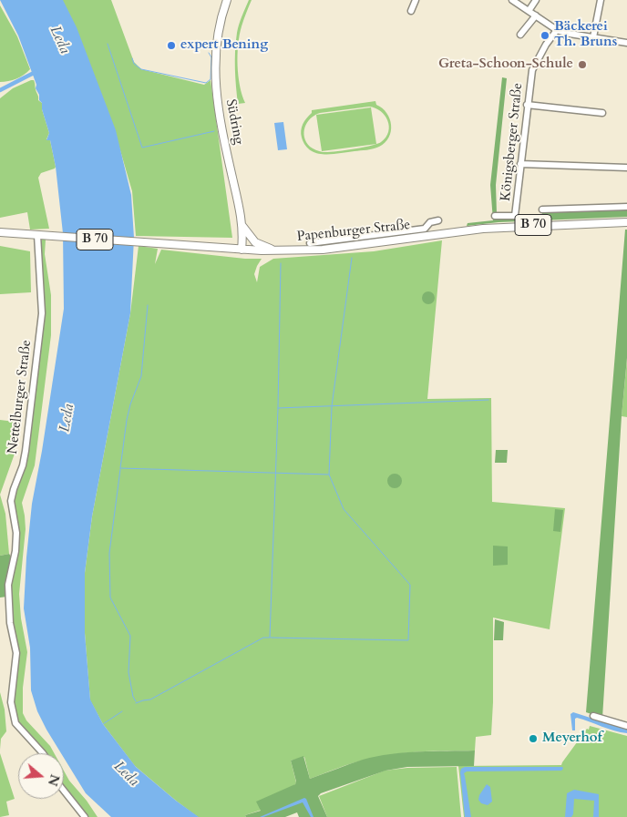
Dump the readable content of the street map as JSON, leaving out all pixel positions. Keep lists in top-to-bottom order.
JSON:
{
  "streets": {
    "main road": ["Südring", "B 70", "Papenburger Straße"],
    "street": ["Königsberger Straße", "Nettelburger Straße"]
  },
  "crossings": [
    ["Südring", "Papenburger Straße"],
    ["Papenburger Straße", "Nettelburger Straße"]
  ],
  "water": ["Leda"],
  "places": [
    "Bäckerei Th. Bruns",
    "expert Bening",
    "Greta-Schoon-Schule",
    "Meyerhof"
  ],
  "north": "right"
}
